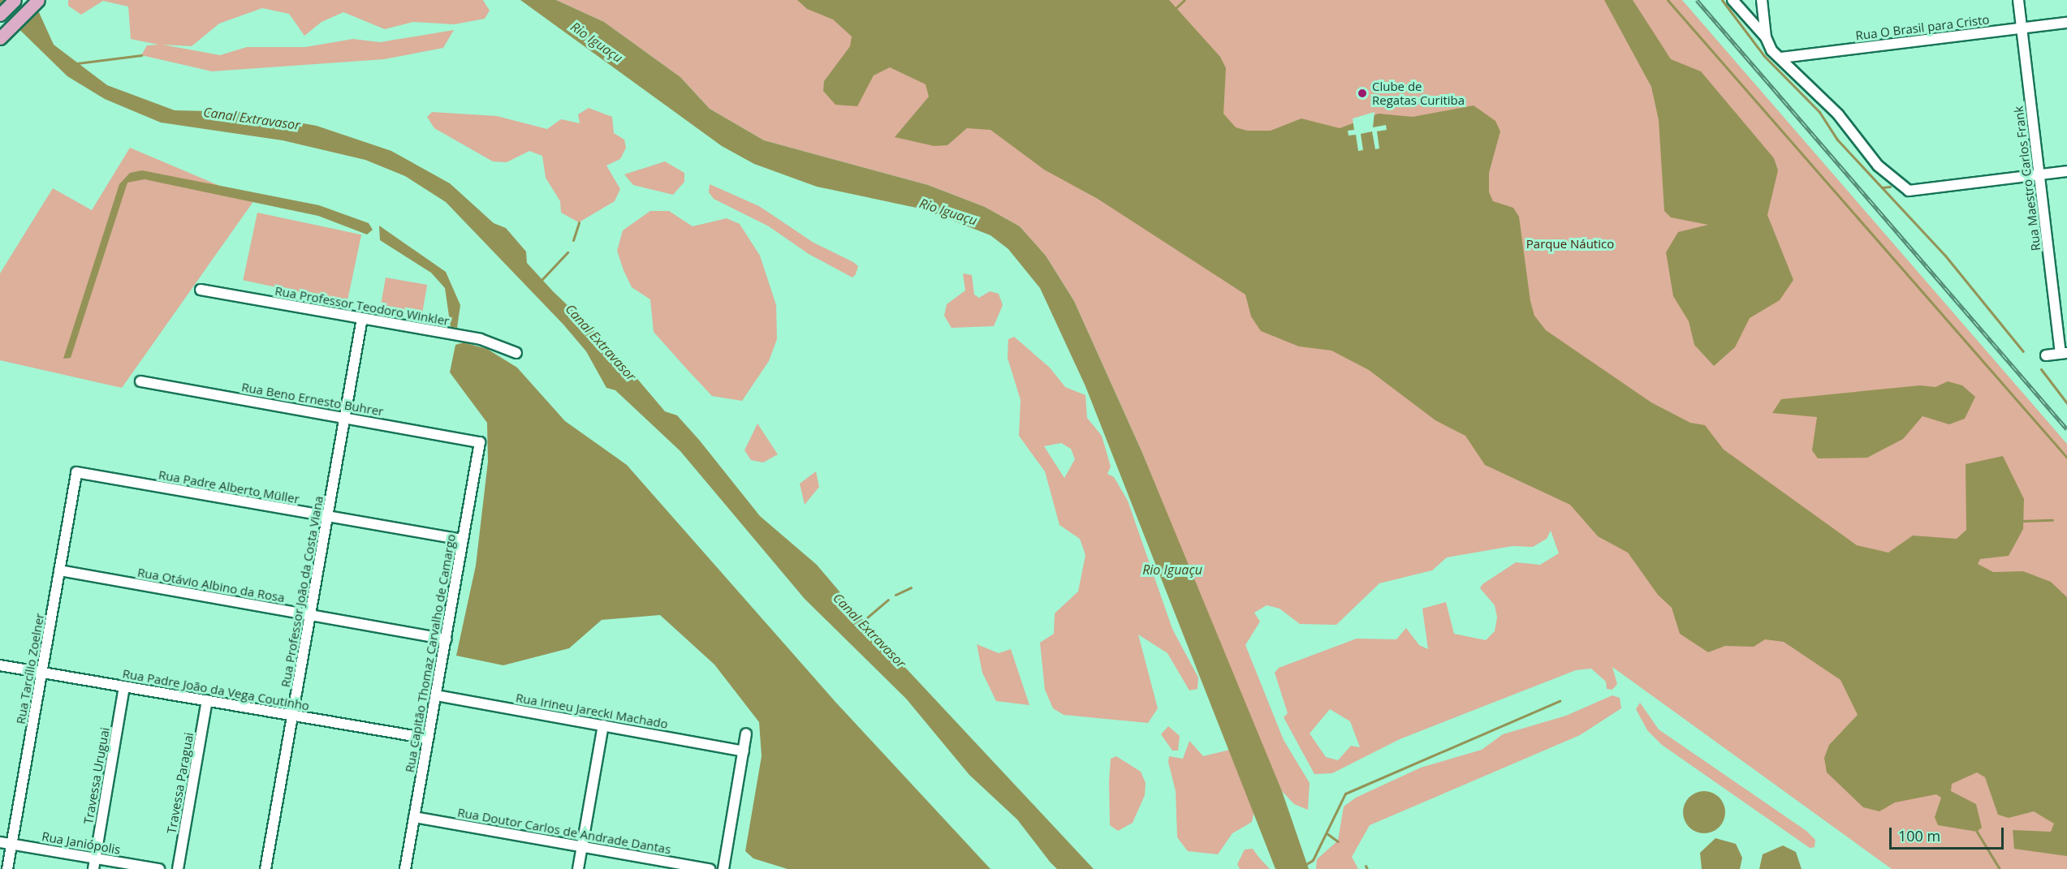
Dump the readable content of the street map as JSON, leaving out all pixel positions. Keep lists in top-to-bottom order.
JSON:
{
  "streets": {
    "street": [
      "Rua O Brasil para Cristo",
      "Rua Maestro Carlos Frank",
      "Rua Professor Teodoro Winkler",
      "Rua Beno Ernesto Buhrer",
      "Rua Padre Alberto Müller",
      "Rua Otávio Albino da Rosa",
      "Rua Professor João da Costa Viana",
      "Rua Capitão Thomaz Carvalho de Camargo",
      "Rua Tarcílio Zoelner",
      "Rua Padre João da Vega Coutinho",
      "Rua Irineu Jarecki Machado",
      "Travessa Uruguai",
      "Travessa Paraguai",
      "Rua Doutor Carlos de Andrade Dantas",
      "Rua Janiópolis"
    ]
  },
  "crossings": [
    ["Rua O Brasil para Cristo", "Rua Maestro Carlos Frank"],
    ["Rua Professor Teodoro Winkler", "Rua Professor João da Costa Viana"],
    ["Rua Beno Ernesto Buhrer", "Rua Professor João da Costa Viana"],
    ["Rua Beno Ernesto Buhrer", "Rua Capitão Thomaz Carvalho de Camargo"],
    ["Rua Padre Alberto Müller", "Rua Professor João da Costa Viana"],
    ["Rua Padre Alberto Müller", "Rua Capitão Thomaz Carvalho de Camargo"],
    ["Rua Padre Alberto Müller", "Rua Tarcílio Zoelner"],
    ["Rua Otávio Albino da Rosa", "Rua Professor João da Costa Viana"],
    ["Rua Otávio Albino da Rosa", "Rua Capitão Thomaz Carvalho de Camargo"],
    ["Rua Otávio Albino da Rosa", "Rua Tarcílio Zoelner"],
    ["Rua Professor João da Costa Viana", "Rua Padre João da Vega Coutinho"],
    ["Rua Capitão Thomaz Carvalho de Camargo", "Rua Padre João da Vega Coutinho"],
    ["Rua Capitão Thomaz Carvalho de Camargo", "Rua Irineu Jarecki Machado"],
    ["Rua Capitão Thomaz Carvalho de Camargo", "Rua Doutor Carlos de Andrade Dantas"],
    ["Rua Tarcílio Zoelner", "Rua Padre João da Vega Coutinho"],
    ["Rua Tarcílio Zoelner", "Rua Janiópolis"],
    ["Rua Padre João da Vega Coutinho", "Travessa Uruguai"],
    ["Rua Padre João da Vega Coutinho", "Travessa Paraguai"],
    ["Travessa Uruguai", "Rua Janiópolis"]
  ],
  "water": ["Rio Iguaçu", "Canal Extravasor"],
  "parks": ["Parque Náutico"],
  "places": ["Clube de Regatas Curitiba"],
  "scale_bar": "100 m"
}
